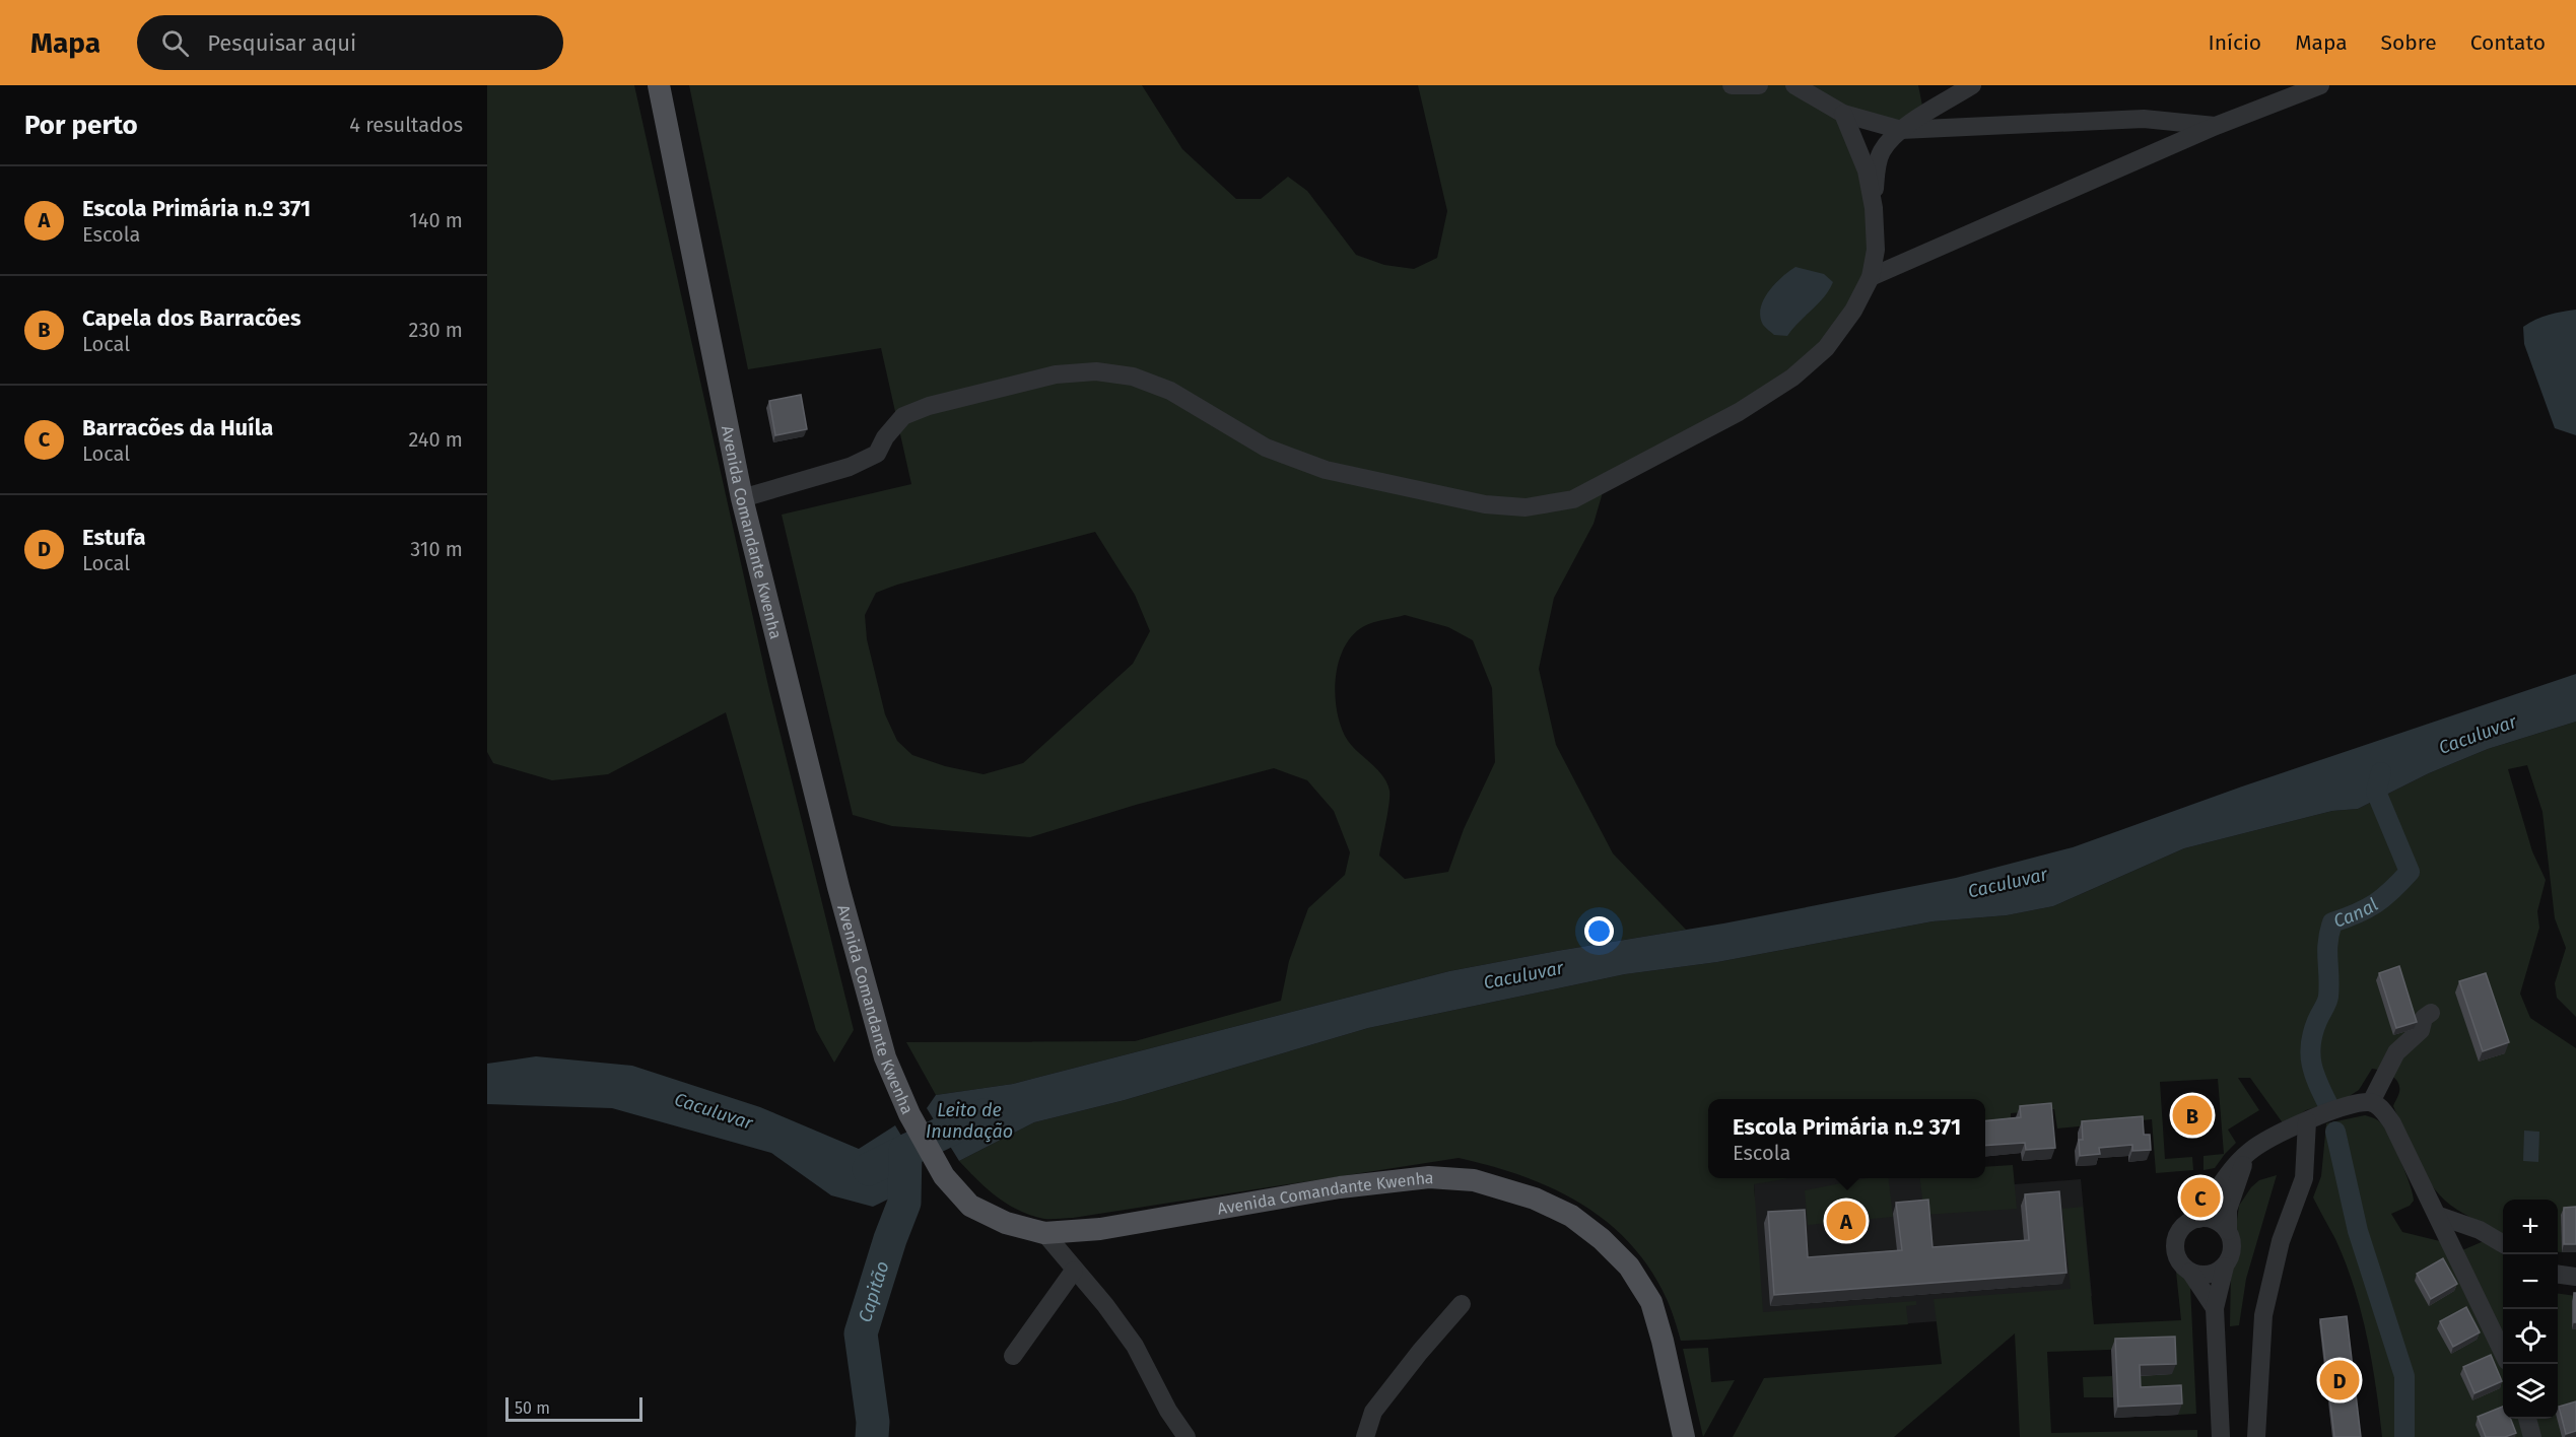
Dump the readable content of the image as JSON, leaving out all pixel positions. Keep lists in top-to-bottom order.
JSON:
{
  "streets": {
    "main road": ["Avenida Comandante Kwenha"]
  },
  "water": [
    "Caculuvar",
    "Canal",
    "Leito de Inundação",
    "Capitão"
  ],
  "scale_bar": "50 m",
  "page": {
    "header": "Mapa",
    "search": "Pesquisar aqui",
    "nav": [
      "Início",
      "Mapa",
      "Sobre",
      "Contato"
    ],
    "heading": ["Por perto", "4 resultados"],
    "list": [
      {
        "mark": "A",
        "name": "Escola Primária n.º 371",
        "note": "Escola",
        "value": "140 m"
      },
      {
        "mark": "B",
        "name": "Capela dos Barracões",
        "note": "Local",
        "value": "230 m"
      },
      {
        "mark": "C",
        "name": "Barracões da Huíla",
        "note": "Local",
        "value": "240 m"
      },
      {
        "mark": "D",
        "name": "Estufa",
        "note": "Local",
        "value": "310 m"
      }
    ],
    "pins": [
      "B",
      "C",
      "A",
      "D"
    ],
    "popup": ["Escola Primária n.º 371", "Escola"],
    "map_buttons": ["+", "−"],
    "scale": "50 m"
  }
}
